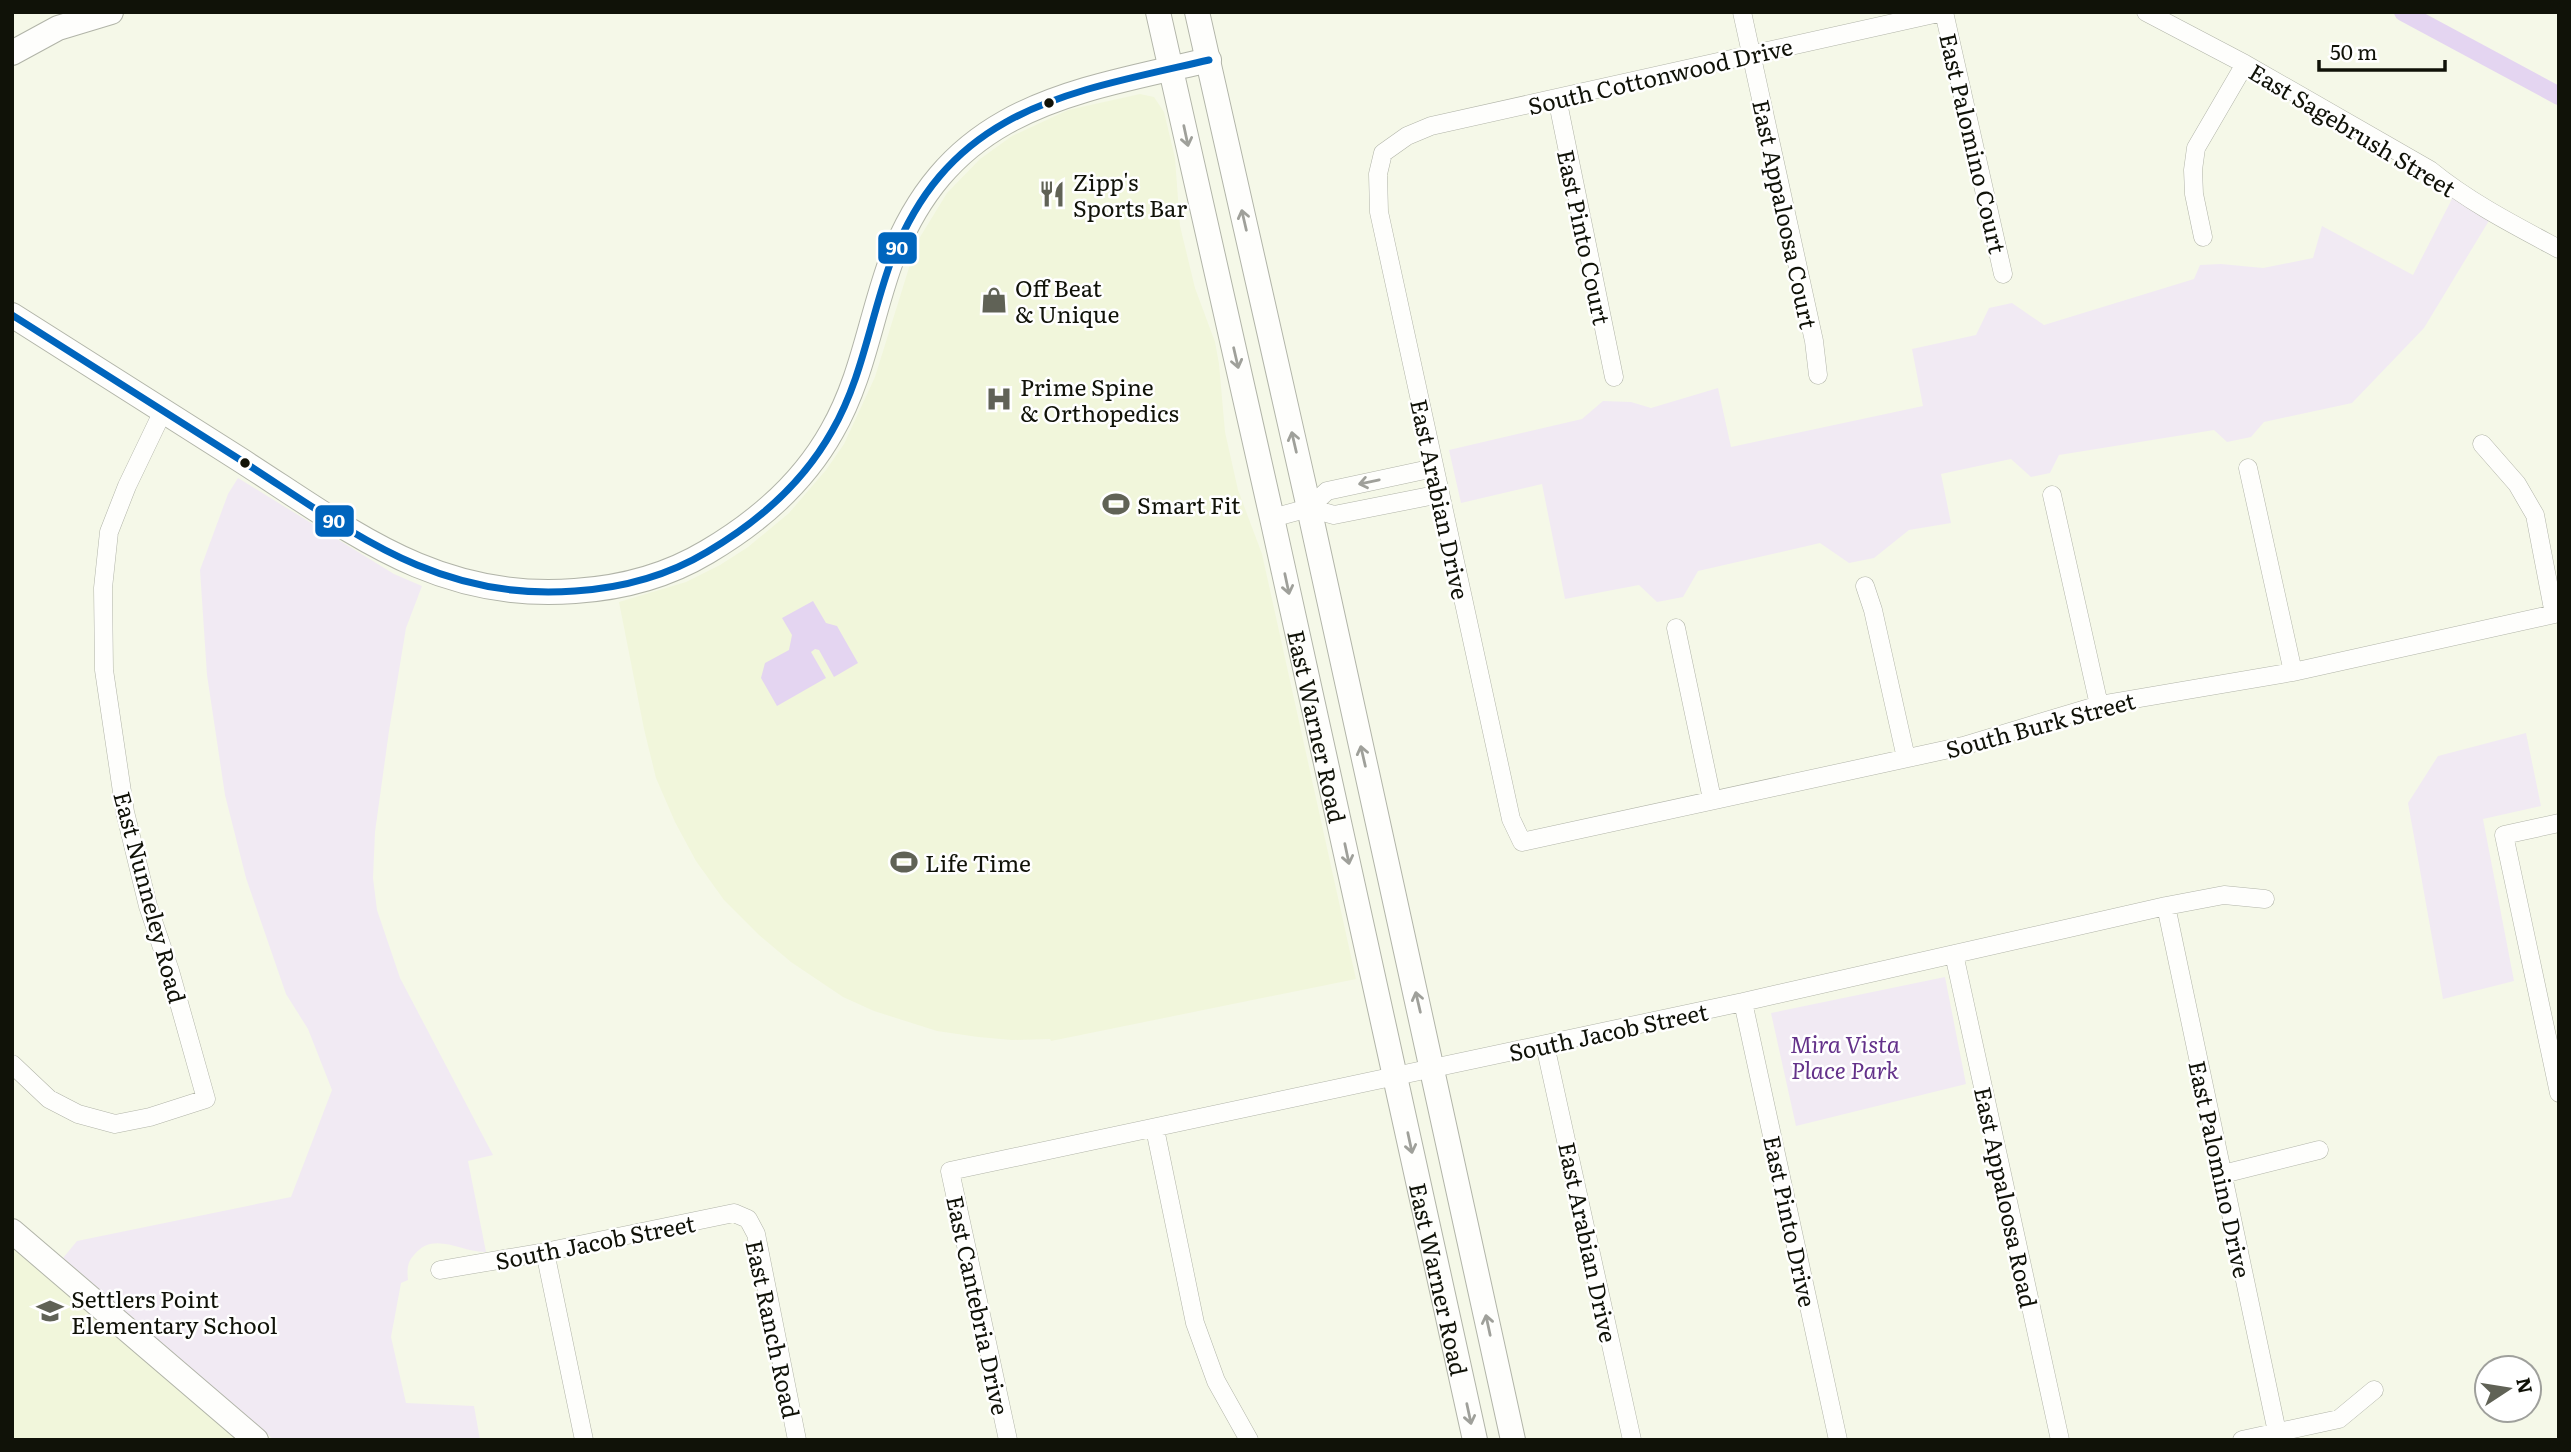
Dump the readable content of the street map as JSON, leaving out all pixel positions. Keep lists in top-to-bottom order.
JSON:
{
  "streets": {
    "main road": ["East Warner Road"],
    "street": [
      "South Cottonwood Drive",
      "East Sagebrush Street",
      "East Palomino Court",
      "East Appaloosa Court",
      "East Pinto Court",
      "East Arabian Drive",
      "South Burk Street",
      "East Nunneley Road",
      "South Jacob Street",
      "East Palomino Drive",
      "East Appaloosa Road",
      "East Pinto Drive",
      "East Cantebria Drive",
      "East Ranch Road"
    ]
  },
  "crossings": [
    ["South Cottonwood Drive", "East Palomino Court"],
    ["South Cottonwood Drive", "East Appaloosa Court"],
    ["South Cottonwood Drive", "East Pinto Court"],
    ["South Cottonwood Drive", "East Arabian Drive"],
    ["East Arabian Drive", "South Burk Street"],
    ["East Arabian Drive", "South Jacob Street"],
    ["East Warner Road", "South Jacob Street"],
    ["South Jacob Street", "East Palomino Drive"],
    ["South Jacob Street", "East Appaloosa Road"],
    ["South Jacob Street", "East Pinto Drive"],
    ["South Jacob Street", "East Cantebria Drive"],
    ["South Jacob Street", "East Ranch Road"]
  ],
  "parks": ["Mira Vista Place Park"],
  "places": {
    "restaurant": ["Zipp's Sports Bar"],
    "shop": ["Off Beat & Unique"],
    "hospital": ["Prime Spine & Orthopedics"],
    "sports": ["Smart Fit", "Life Time"],
    "school or university": ["Settlers Point Elementary School"]
  },
  "lines": ["transit line 90"],
  "scale_bar": "50 m",
  "north": "right"
}
